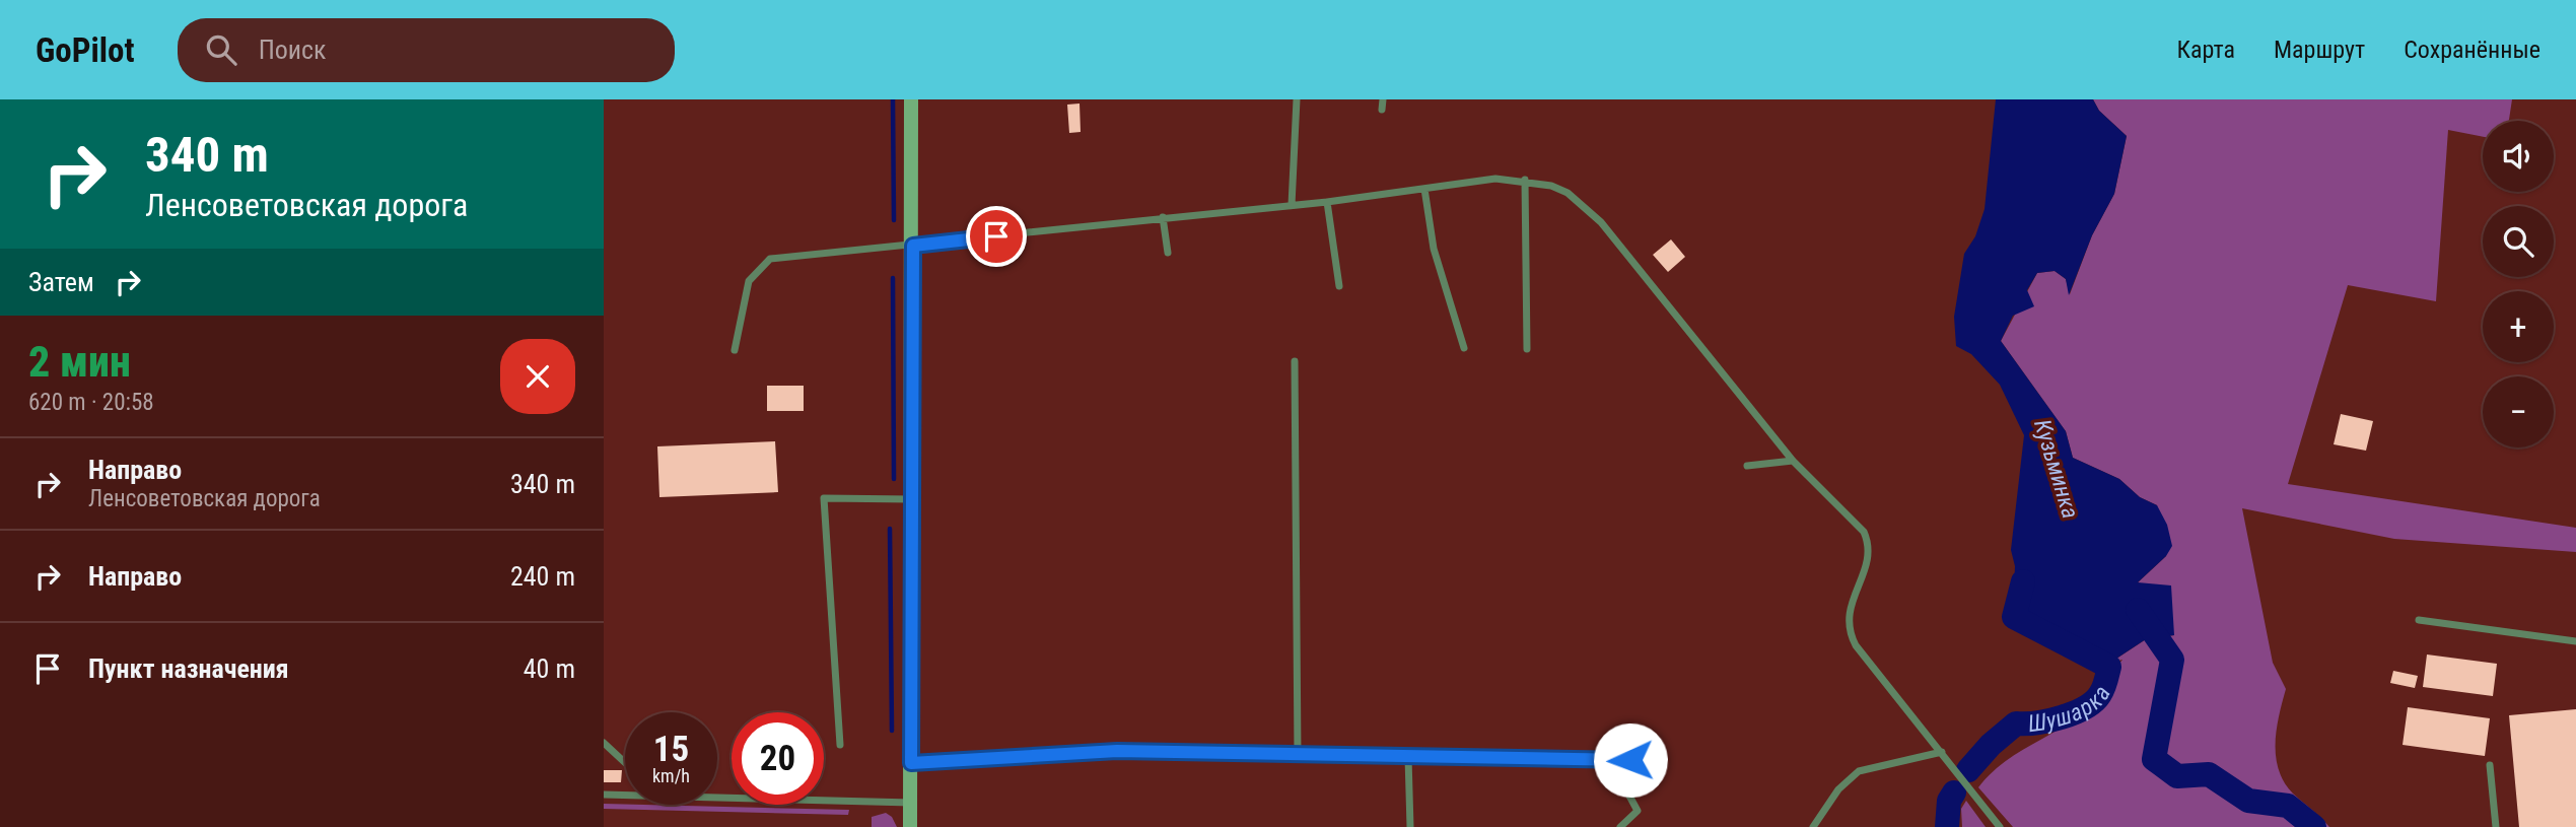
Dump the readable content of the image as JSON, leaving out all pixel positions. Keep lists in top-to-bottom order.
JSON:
{
  "water": ["Кузьминка", "Шушарка"],
  "page": {
    "header": "GoPilot",
    "search": "Поиск",
    "nav": ["Карта", "Маршрут", "Сохранённые"],
    "turn": ["340 m", "Ленсоветовская дорога"],
    "map_buttons": ["+", "−"],
    "then": "Затем",
    "heading": ["2 мин", "620 m · 20:58"],
    "list": [
      {
        "name": "Направо",
        "note": "Ленсоветовская дорога",
        "value": "340 m"
      },
      {
        "name": "Направо",
        "value": "240 m"
      },
      {
        "name": "Пункт назначения",
        "value": "40 m"
      }
    ],
    "speed": "15 km/h",
    "limit": "20"
  }
}
